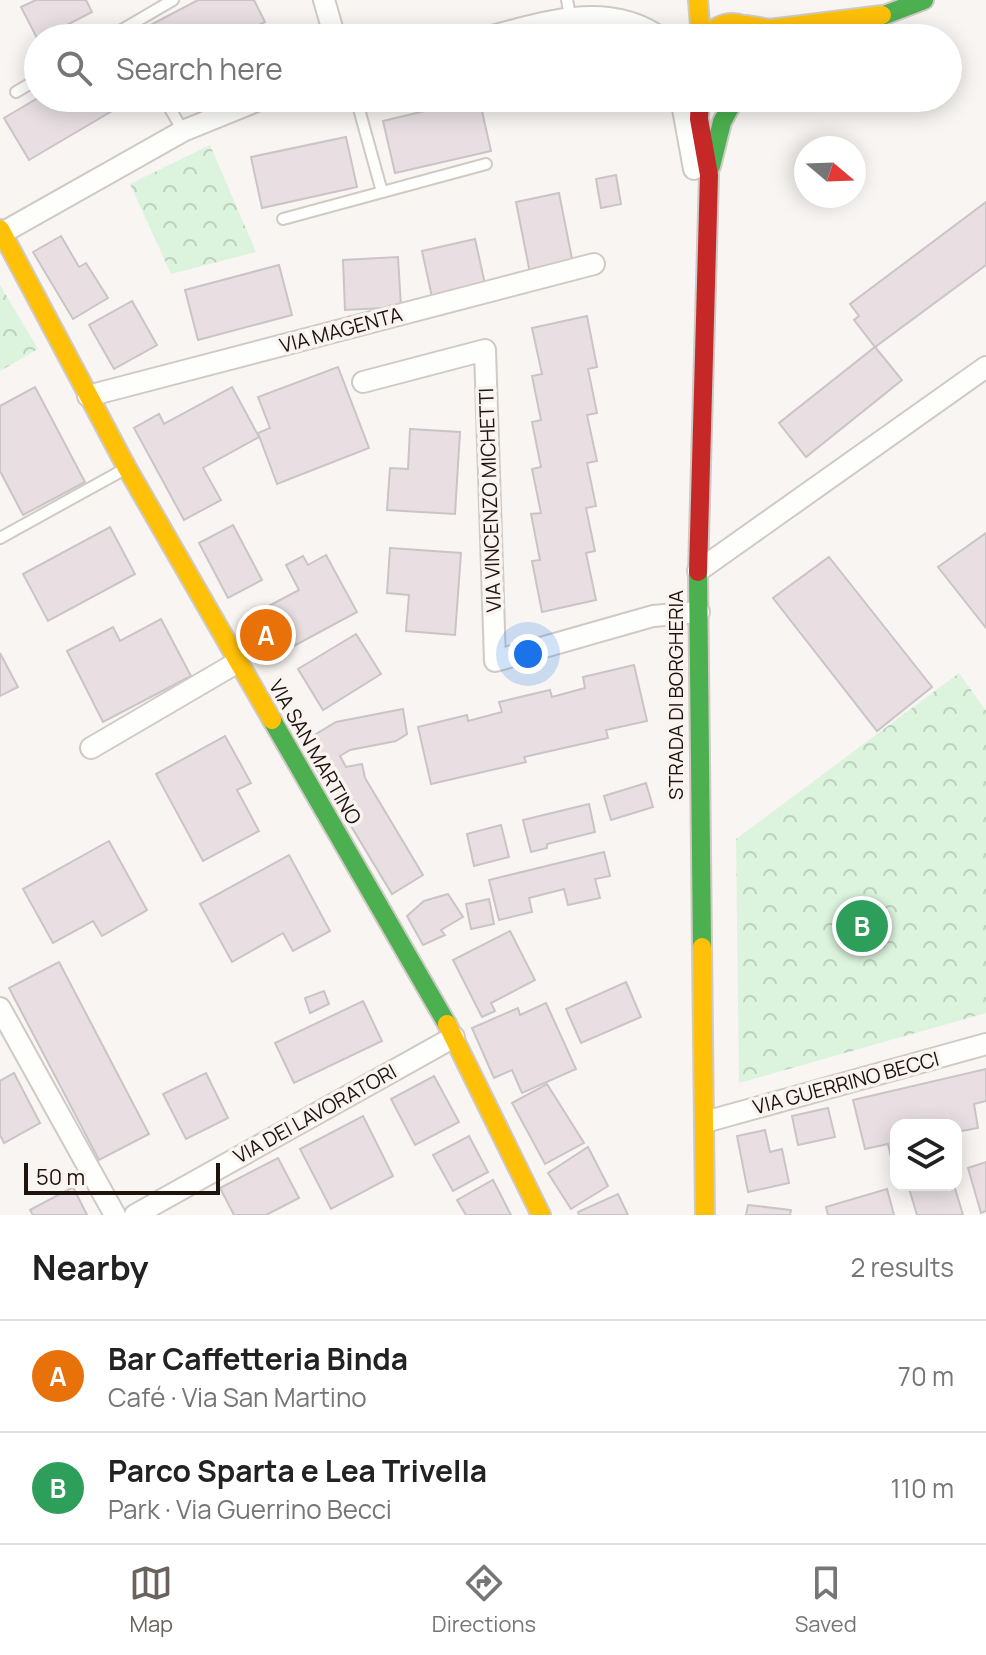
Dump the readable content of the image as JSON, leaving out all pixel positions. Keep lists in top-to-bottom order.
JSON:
{
  "streets": {
    "street": [
      "VIA MAGENTA",
      "VIA VINCENZO MICHETTI",
      "STRADA DI BORGHERIA",
      "VIA SAN MARTINO",
      "VIA GUERRINO BECCI",
      "VIA DEI LAVORATORI"
    ]
  },
  "crossings": [
    ["VIA MAGENTA", "VIA SAN MARTINO"],
    ["VIA VINCENZO MICHETTI", "STRADA DI BORGHERIA"],
    ["STRADA DI BORGHERIA", "VIA GUERRINO BECCI"],
    ["VIA SAN MARTINO", "VIA DEI LAVORATORI"]
  ],
  "scale_bar": "50 m",
  "north": "right",
  "page": {
    "search": "Search here",
    "pins": ["A", "B"],
    "scale": "50 m",
    "heading": ["Nearby", "2 results"],
    "list": [
      {
        "mark": "A",
        "name": "Bar Caffetteria Binda",
        "note": "Café · Via San Martino",
        "value": "70 m"
      },
      {
        "mark": "B",
        "name": "Parco Sparta e Lea Trivella",
        "note": "Park · Via Guerrino Becci",
        "value": "110 m"
      }
    ],
    "nav": ["Map", "Directions", "Saved"]
  }
}
